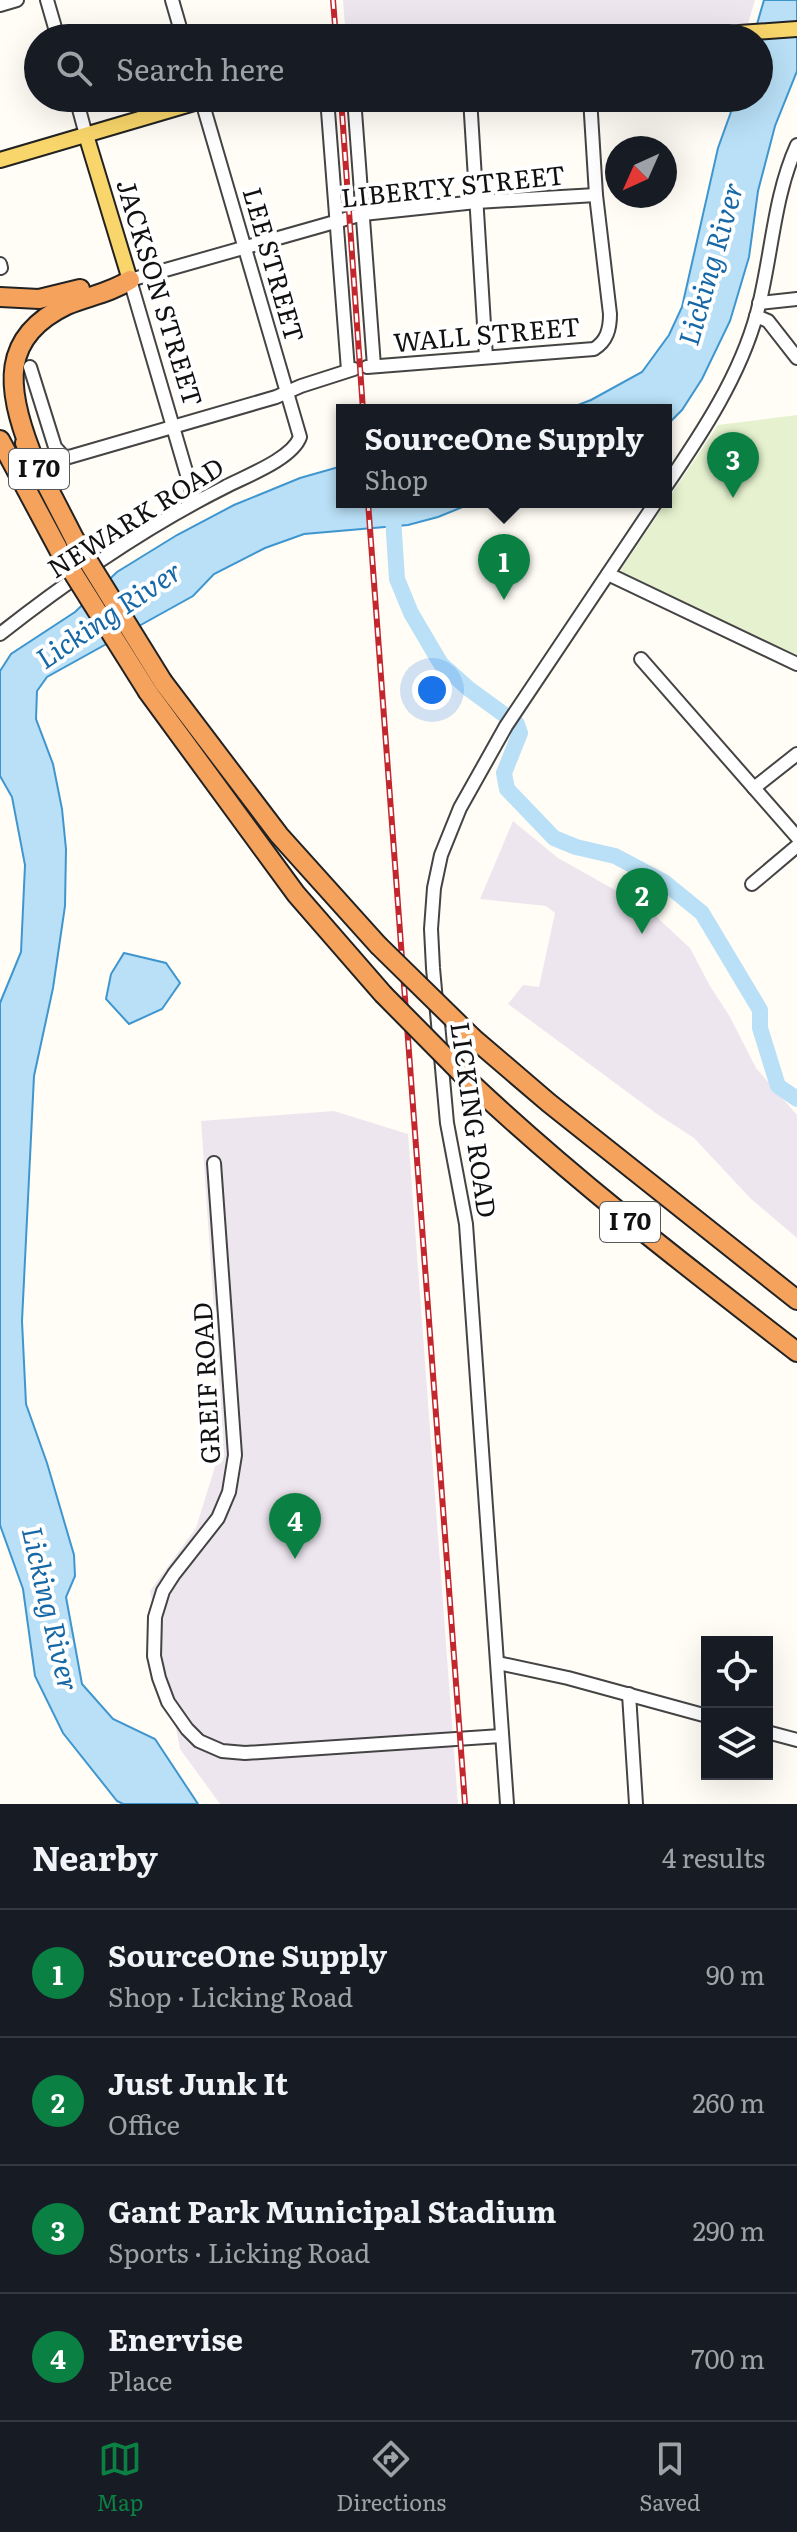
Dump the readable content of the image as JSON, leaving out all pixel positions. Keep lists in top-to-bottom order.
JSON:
{
  "streets": {
    "highway": ["I 70"],
    "main road": ["JACKSON STREET"],
    "street": [
      "LIBERTY STREET",
      "LEE STREET",
      "WALL STREET",
      "NEWARK ROAD",
      "LICKING ROAD",
      "GREIF ROAD"
    ]
  },
  "crossings": [
    ["LIBERTY STREET", "LEE STREET"],
    ["LIBERTY STREET", "JACKSON STREET"],
    ["LIBERTY STREET", "WALL STREET"],
    ["LEE STREET", "WALL STREET"],
    ["LEE STREET", "NEWARK ROAD"],
    ["JACKSON STREET", "WALL STREET"],
    ["JACKSON STREET", "NEWARK ROAD"],
    ["LICKING ROAD", "GREIF ROAD"]
  ],
  "water": ["Licking River"],
  "north": "bottom left",
  "page": {
    "search": "Search here",
    "popup": ["SourceOne Supply", "Shop"],
    "pins": [
      "3",
      "1",
      "2",
      "4"
    ],
    "heading": ["Nearby", "4 results"],
    "list": [
      {
        "mark": "1",
        "name": "SourceOne Supply",
        "note": "Shop · Licking Road",
        "value": "90 m"
      },
      {
        "mark": "2",
        "name": "Just Junk It",
        "note": "Office",
        "value": "260 m"
      },
      {
        "mark": "3",
        "name": "Gant Park Municipal Stadium",
        "note": "Sports · Licking Road",
        "value": "290 m"
      },
      {
        "mark": "4",
        "name": "Enervise",
        "note": "Place",
        "value": "700 m"
      }
    ],
    "nav": ["Map", "Directions", "Saved"]
  }
}
